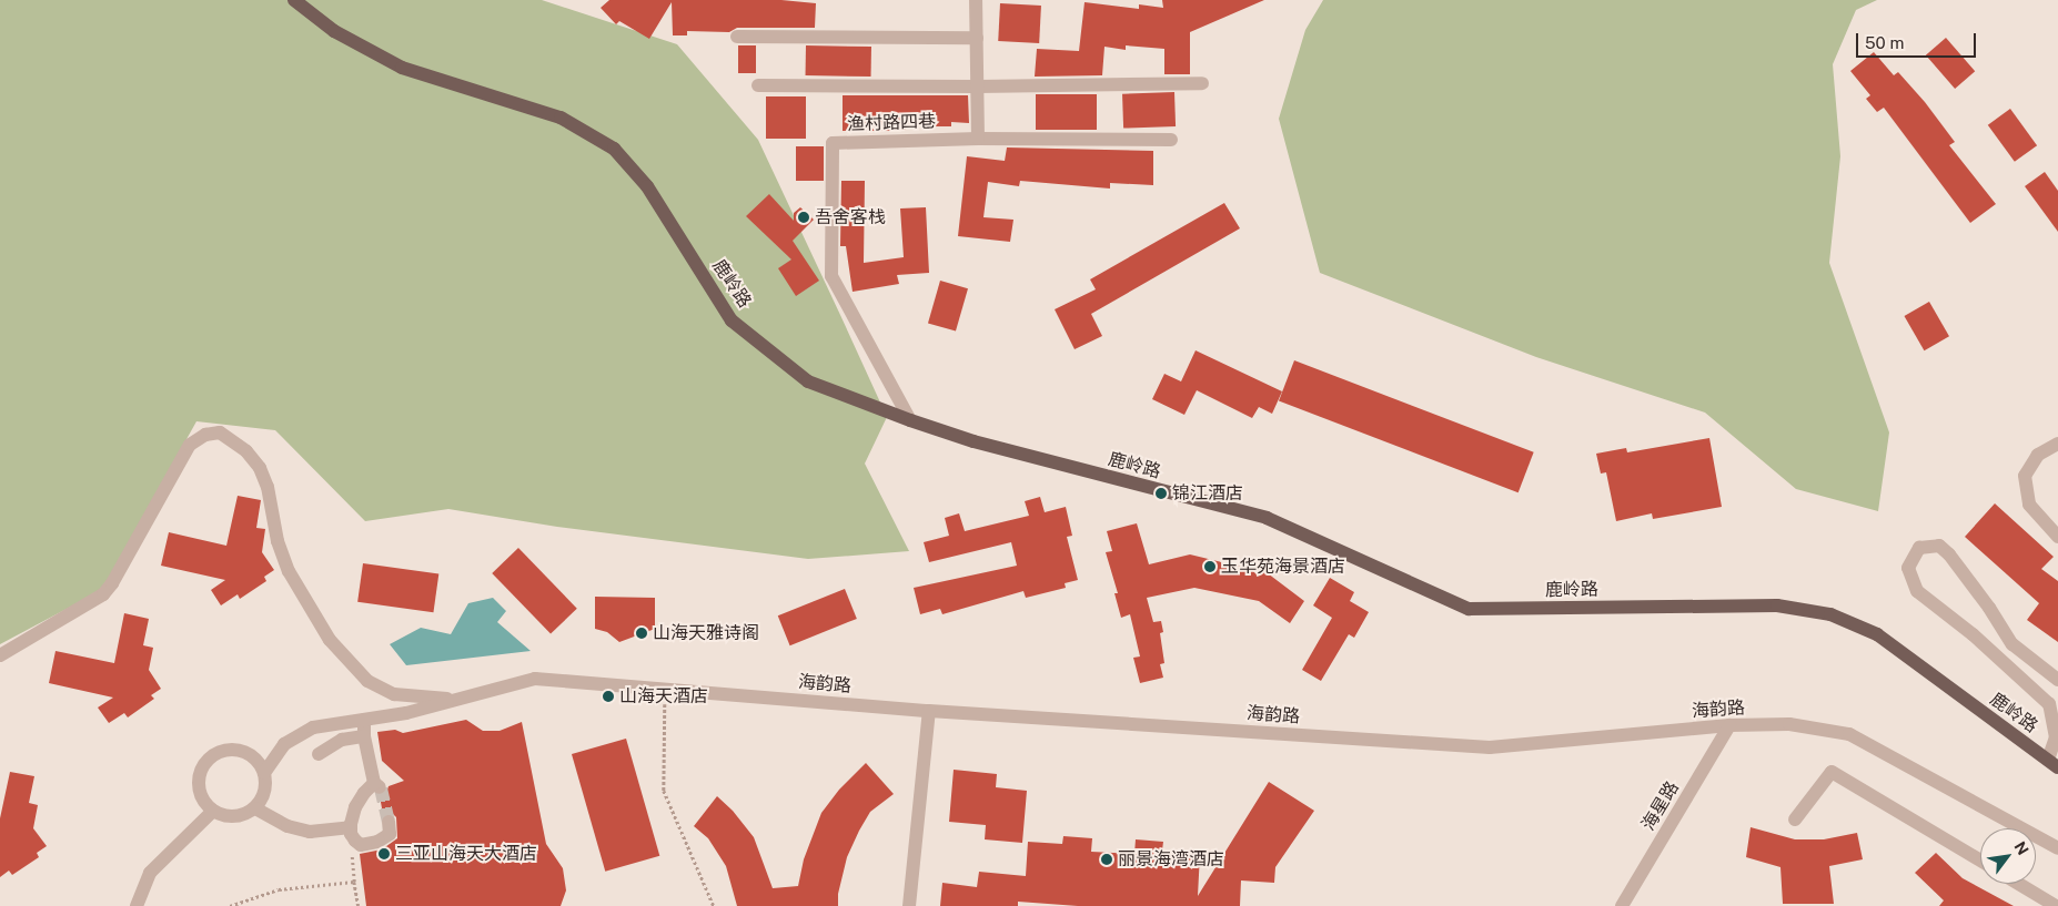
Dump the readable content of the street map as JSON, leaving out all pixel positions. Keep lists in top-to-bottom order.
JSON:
{
  "streets": {
    "main road": ["鹿岭路"],
    "street": ["渔村路四巷", "海韵路", "海星路"]
  },
  "crossings": [
    ["渔村路四巷", "鹿岭路"],
    ["海韵路", "海星路"]
  ],
  "places": [
    "吾舍客栈",
    "锦江酒店",
    "玉华苑海景酒店",
    "山海天雅诗阁",
    "山海天酒店",
    "三亚山海天大酒店",
    "丽景海湾酒店"
  ],
  "scale_bar": "50 m",
  "north": "top right"
}
